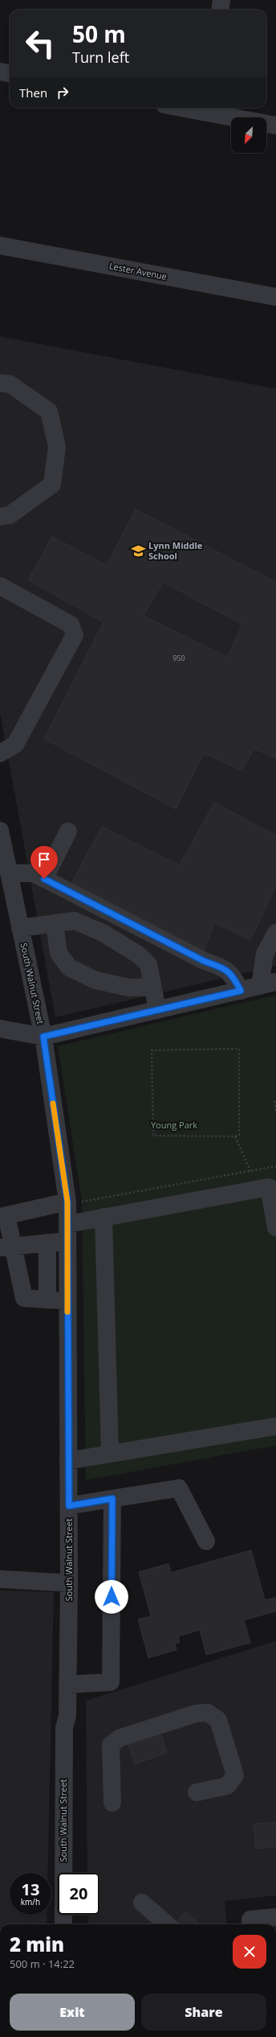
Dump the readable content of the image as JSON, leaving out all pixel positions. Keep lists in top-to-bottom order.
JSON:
{
  "streets": {
    "street": ["Lester Avenue", "South Walnut Street"]
  },
  "parks": ["Young Park"],
  "places": {
    "school or university": ["Lynn Middle School"]
  },
  "house_numbers": ["950"],
  "north": "bottom left",
  "page": {
    "turn": ["50 m", "Turn left"],
    "then": "Then",
    "speed": "13 km/h",
    "limit": "20",
    "heading": ["2 min", "500 m · 14:22"],
    "buttons": ["Exit", "Share"]
  }
}
